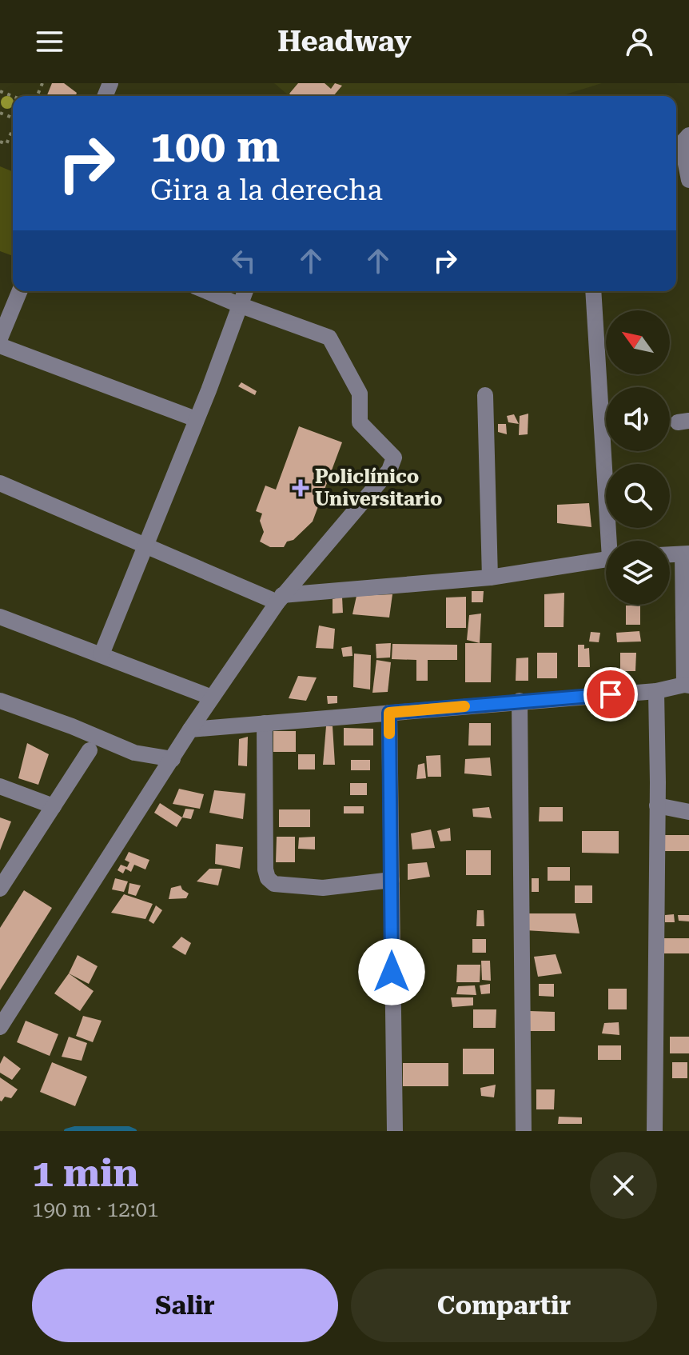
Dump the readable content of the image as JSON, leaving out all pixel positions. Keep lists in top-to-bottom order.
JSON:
{
  "places": {
    "health": ["Policlínico Universitario"]
  },
  "north": "top left",
  "page": {
    "header": "Headway",
    "turn": ["100 m", "Gira a la derecha"],
    "heading": ["1 min", "190 m · 12:01"],
    "buttons": ["Salir", "Compartir"]
  }
}
